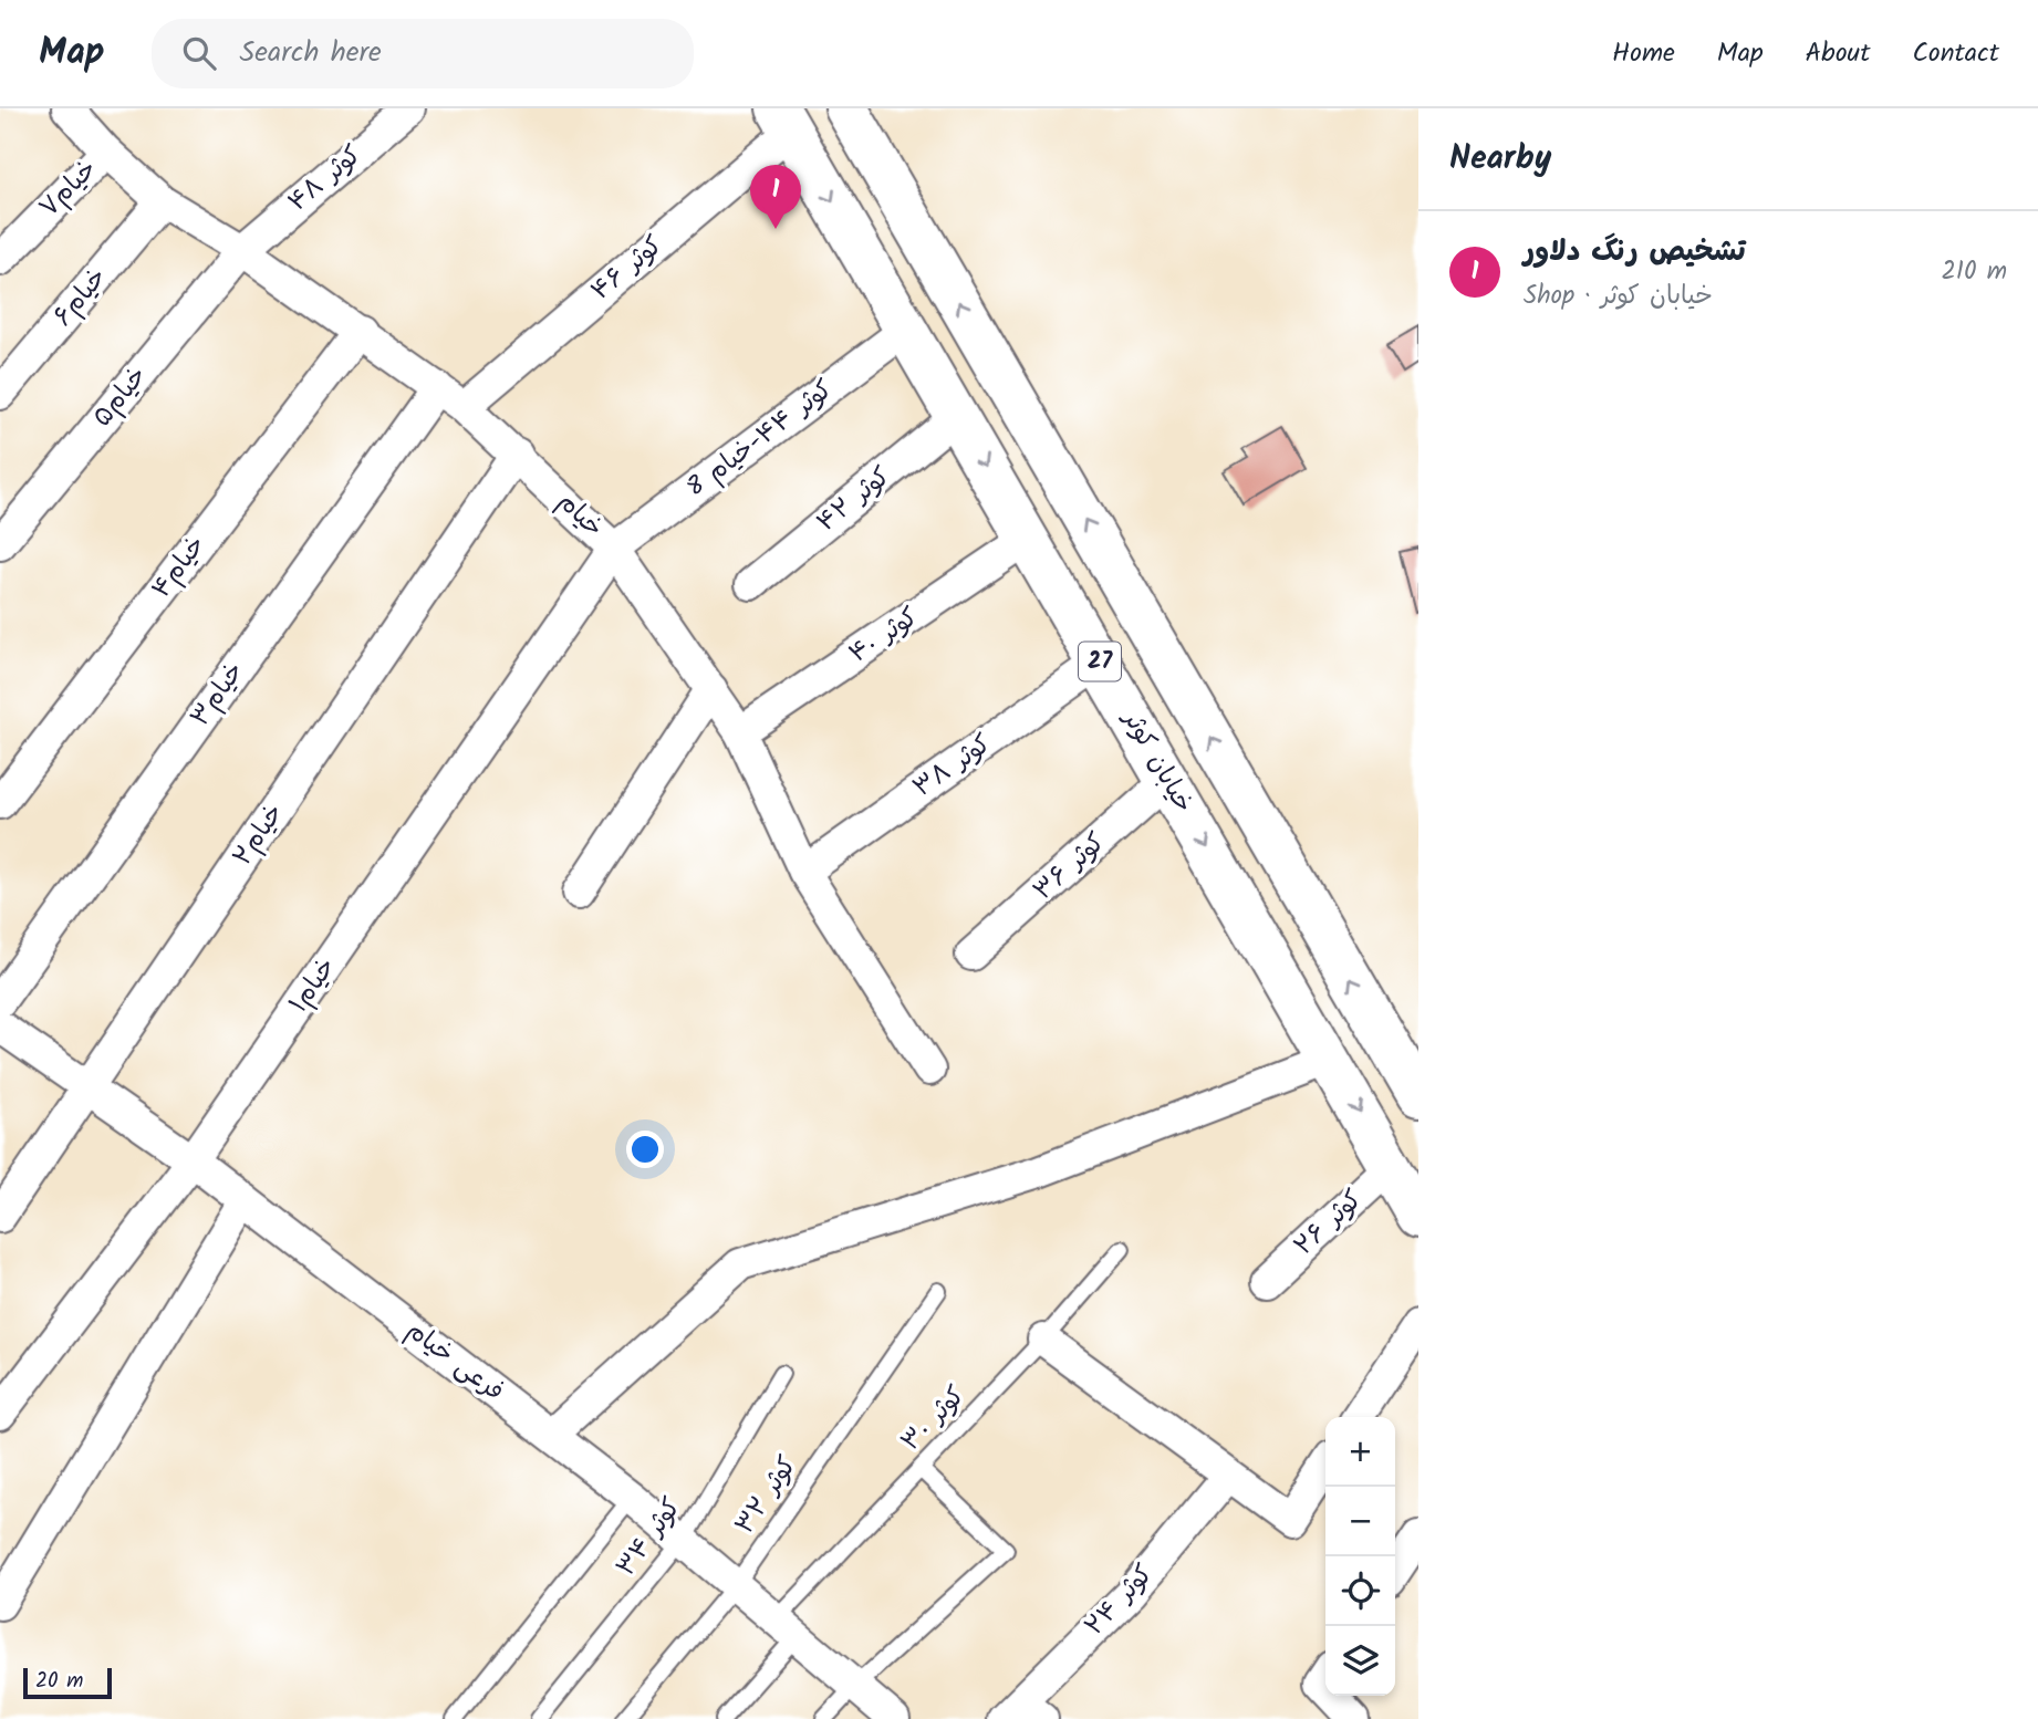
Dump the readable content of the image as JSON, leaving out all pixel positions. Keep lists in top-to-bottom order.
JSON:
{
  "streets": {
    "main road": ["27", "خیابان کوثر"],
    "street": [
      "کوثر ۴۸",
      "خیام۷",
      "کوثر ۴۶",
      "خیام۶",
      "خیام۵",
      "کوثر ۴۴-خیام 8",
      "کوثر ۴۲",
      "خیام",
      "خیام۴",
      "کوثر ۴۰",
      "خیام۳",
      "کوثر ۳۸",
      "خیام۲",
      "کوثر ۳۶",
      "خیام۱",
      "کوثر ۲۶",
      "فرعی خیام",
      "کوثر ۲۴"
    ],
    "lane": ["کوثر ۳۰", "کوثر ۳۲", "کوثر ۳۴"]
  },
  "crossings": [
    ["کوثر ۴۸", "خیام۵"],
    ["کوثر ۴۸", "خیام"],
    ["خیام۷", "خیام"],
    ["کوثر ۴۶", "خیام"],
    ["کوثر ۴۶", "خیابان کوثر"],
    ["خیام۶", "خیام"],
    ["خیام۵", "خیام"],
    ["کوثر ۴۴-خیام 8", "خیام"],
    ["کوثر ۴۴-خیام 8", "خیابان کوثر"],
    ["کوثر ۴۴-خیام 8", "خیام۱"],
    ["کوثر ۴۲", "خیابان کوثر"],
    ["خیام", "خیام۴"],
    ["خیام", "کوثر ۴۰"],
    ["خیام", "خیام۳"],
    ["خیام", "کوثر ۳۸"],
    ["خیام", "خیام۲"],
    ["خیام", "خیام۱"],
    ["کوثر ۴۰", "خیابان کوثر"],
    ["خیابان کوثر", "کوثر ۳۸"],
    ["خیابان کوثر", "کوثر ۳۶"],
    ["خیابان کوثر", "کوثر ۲۶"],
    ["خیام۲", "فرعی خیام"],
    ["خیام۱", "فرعی خیام"],
    ["فرعی خیام", "کوثر ۳۰"],
    ["فرعی خیام", "کوثر ۳۲"],
    ["فرعی خیام", "کوثر ۳۴"]
  ],
  "scale_bar": "20 m",
  "page": {
    "header": "Map",
    "search": "Search here",
    "nav": [
      "Home",
      "Map",
      "About",
      "Contact"
    ],
    "heading": "Nearby",
    "pins": "1",
    "list": [
      {
        "mark": "1",
        "name": "تشخیص رنگ دلاور",
        "note": "Shop · خیابان کوثر",
        "value": "210 m"
      }
    ],
    "map_buttons": ["+", "−"],
    "scale": "20 m"
  }
}
